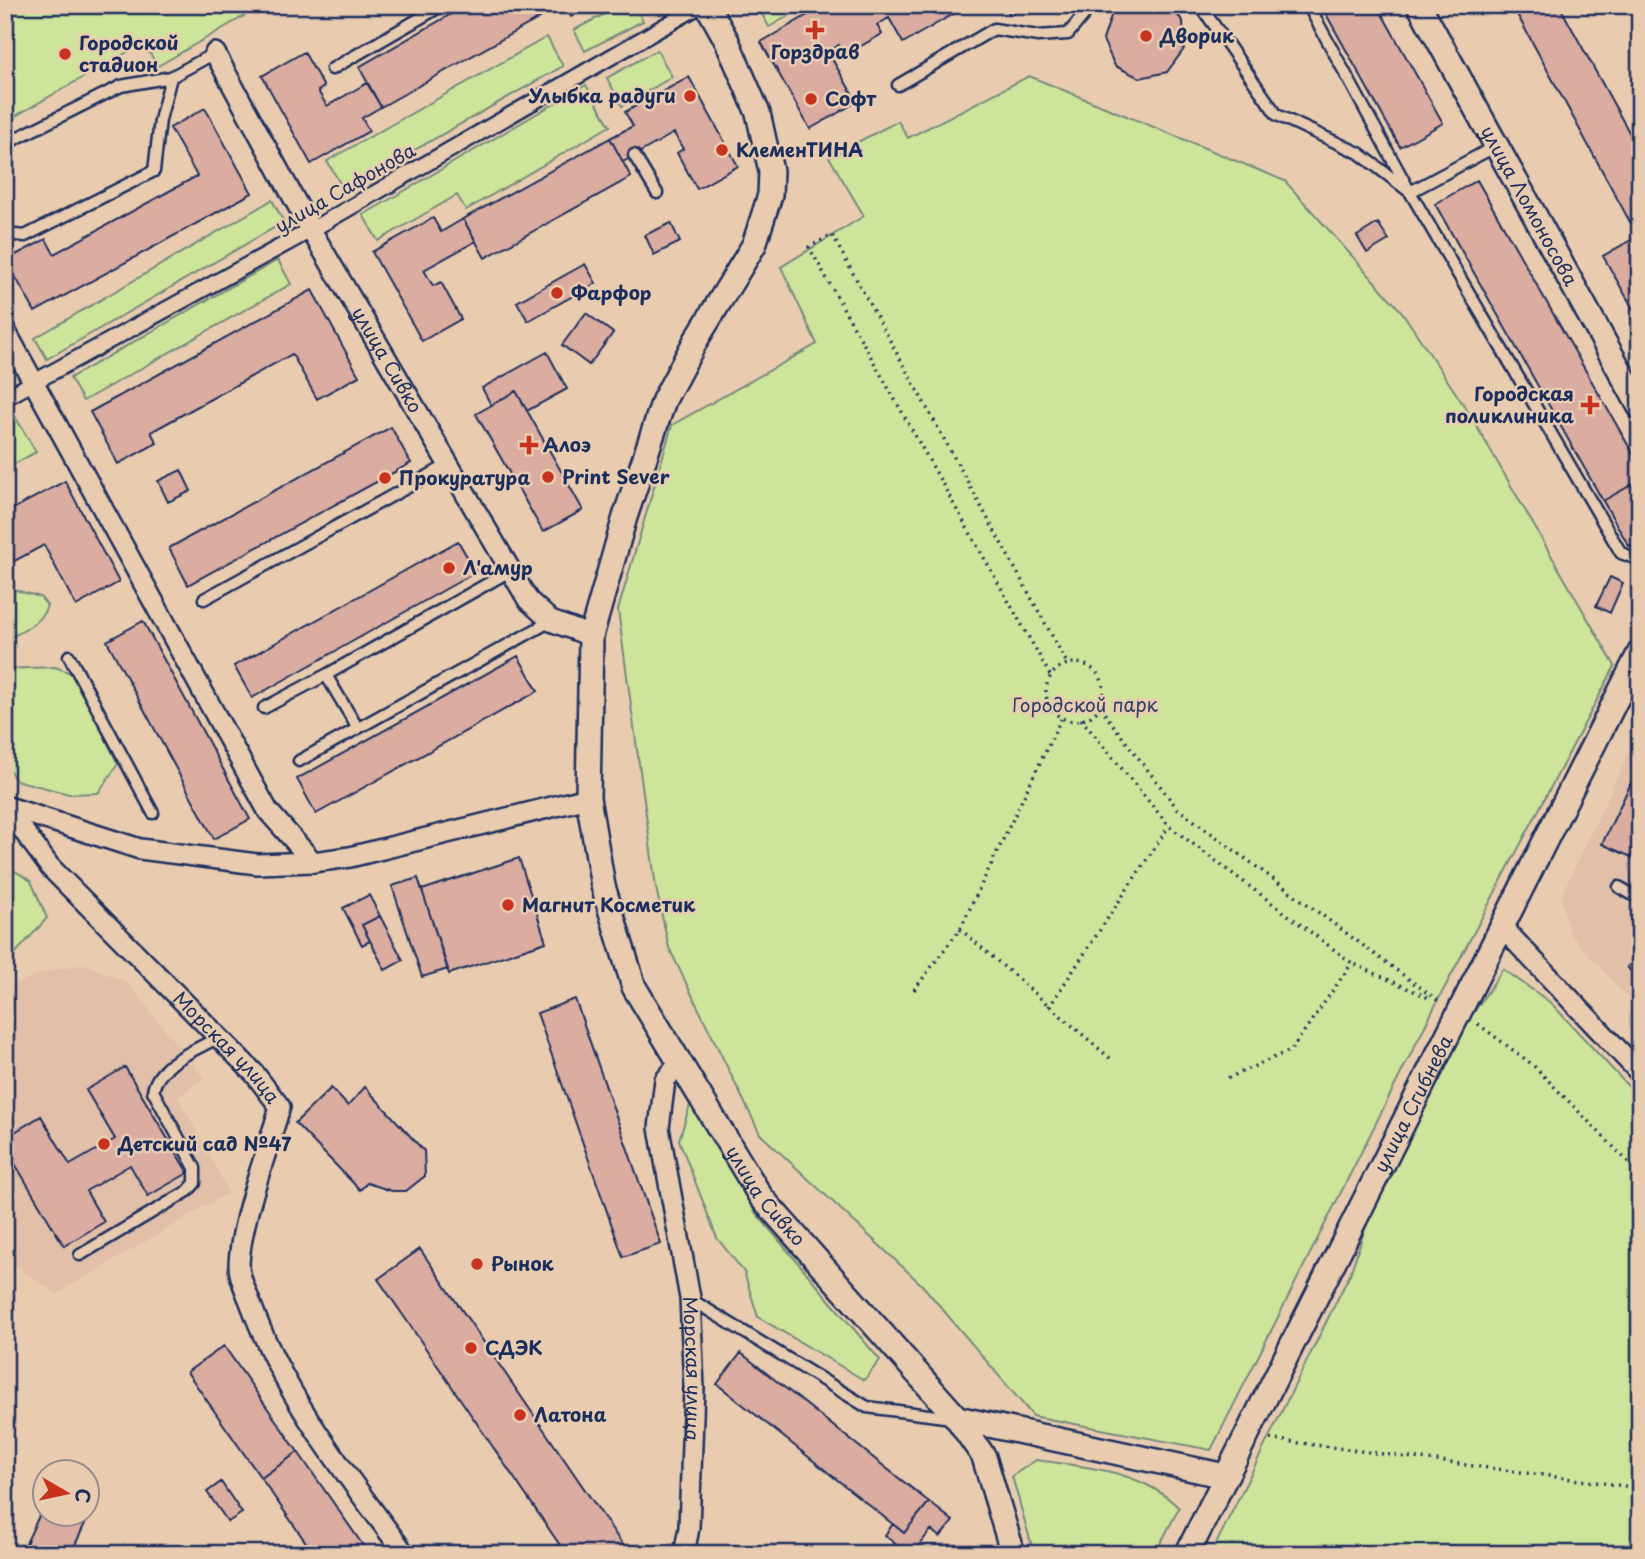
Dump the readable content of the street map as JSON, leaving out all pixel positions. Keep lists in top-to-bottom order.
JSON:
{
  "streets": {
    "street": [
      "улица Сафонова",
      "улица Ломоносова",
      "улица Сивко",
      "Морская улица",
      "улица Сгибнева"
    ]
  },
  "crossings": [
    ["улица Сафонова", "улица Сивко"],
    ["улица Сивко", "Морская улица"]
  ],
  "parks": ["Городской парк"],
  "places": {
    "health": ["Горздрав", "Городская поликлиника", "Алоэ"],
    "other": [
      "Дворик",
      "Городской стадион",
      "Улыбка радуги",
      "Софт",
      "КлеменТИНА",
      "Фарфор",
      "Print Sever",
      "Прокуратура",
      "Л'амур",
      "Магнит Косметик",
      "Детский сад №47",
      "Рынок",
      "СДЭК",
      "Латона"
    ]
  },
  "north": "right"
}
